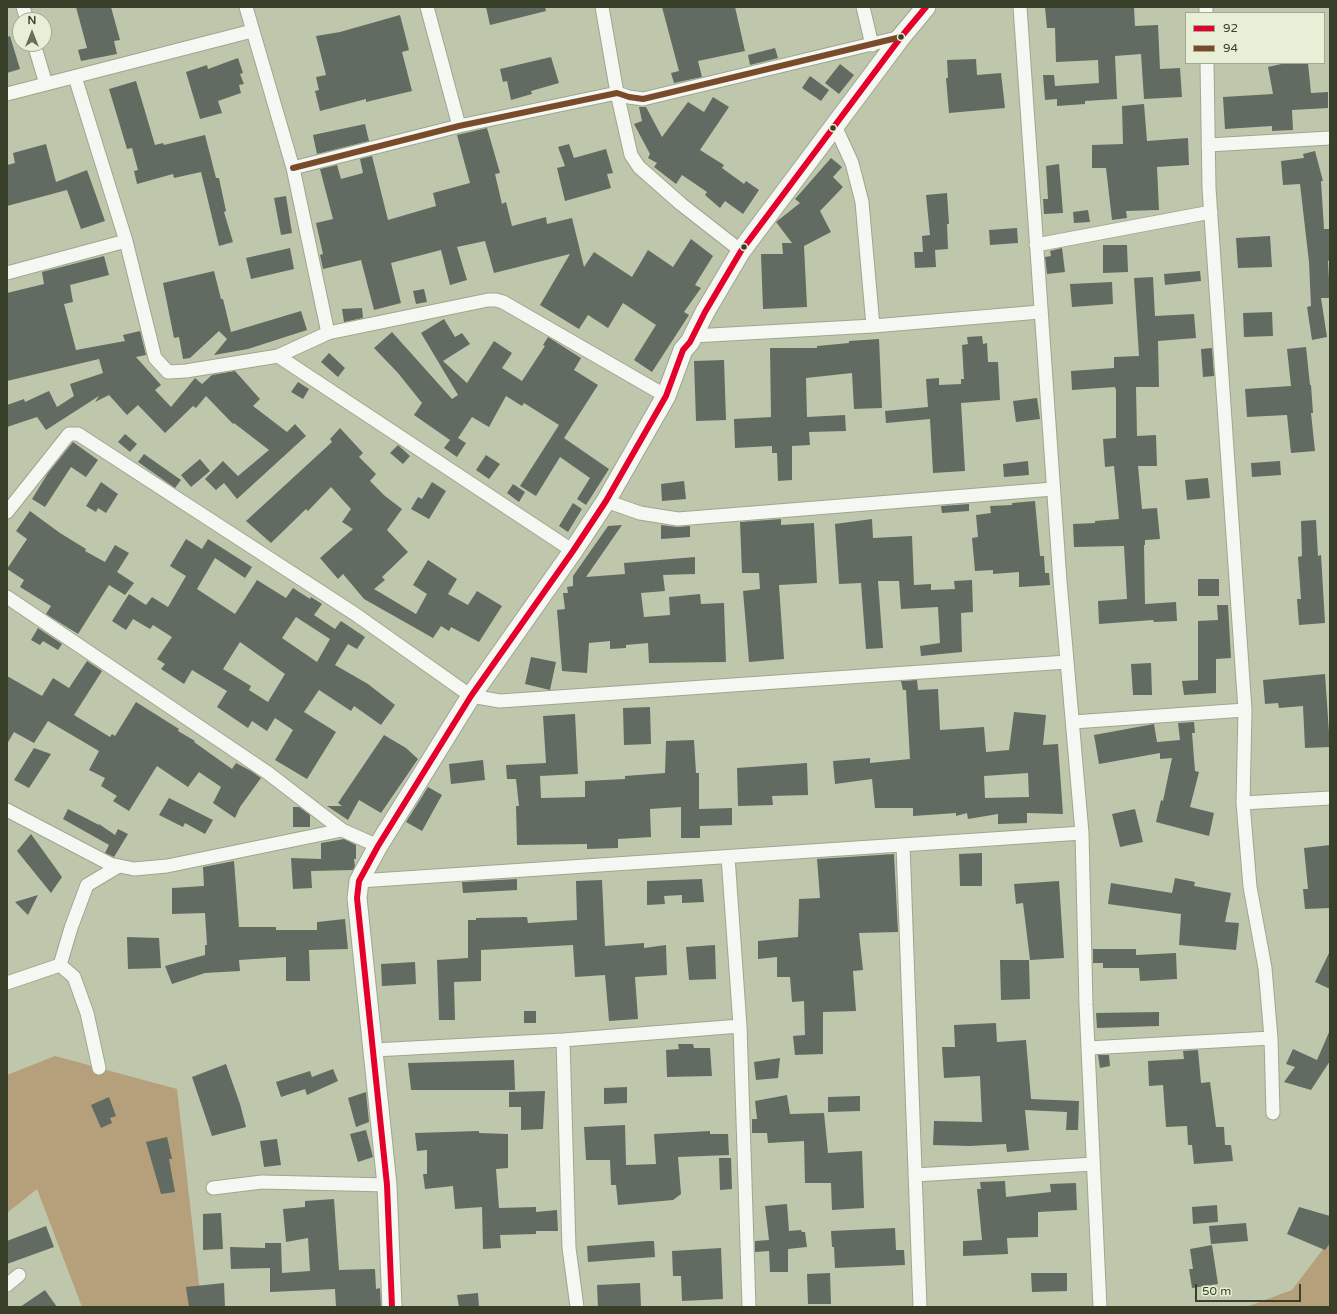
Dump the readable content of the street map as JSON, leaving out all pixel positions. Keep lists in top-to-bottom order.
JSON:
{
  "lines": ["transit line 92", "transit line 94"],
  "legend": ["92", "94"],
  "scale_bar": "50 m",
  "north": "top"
}
